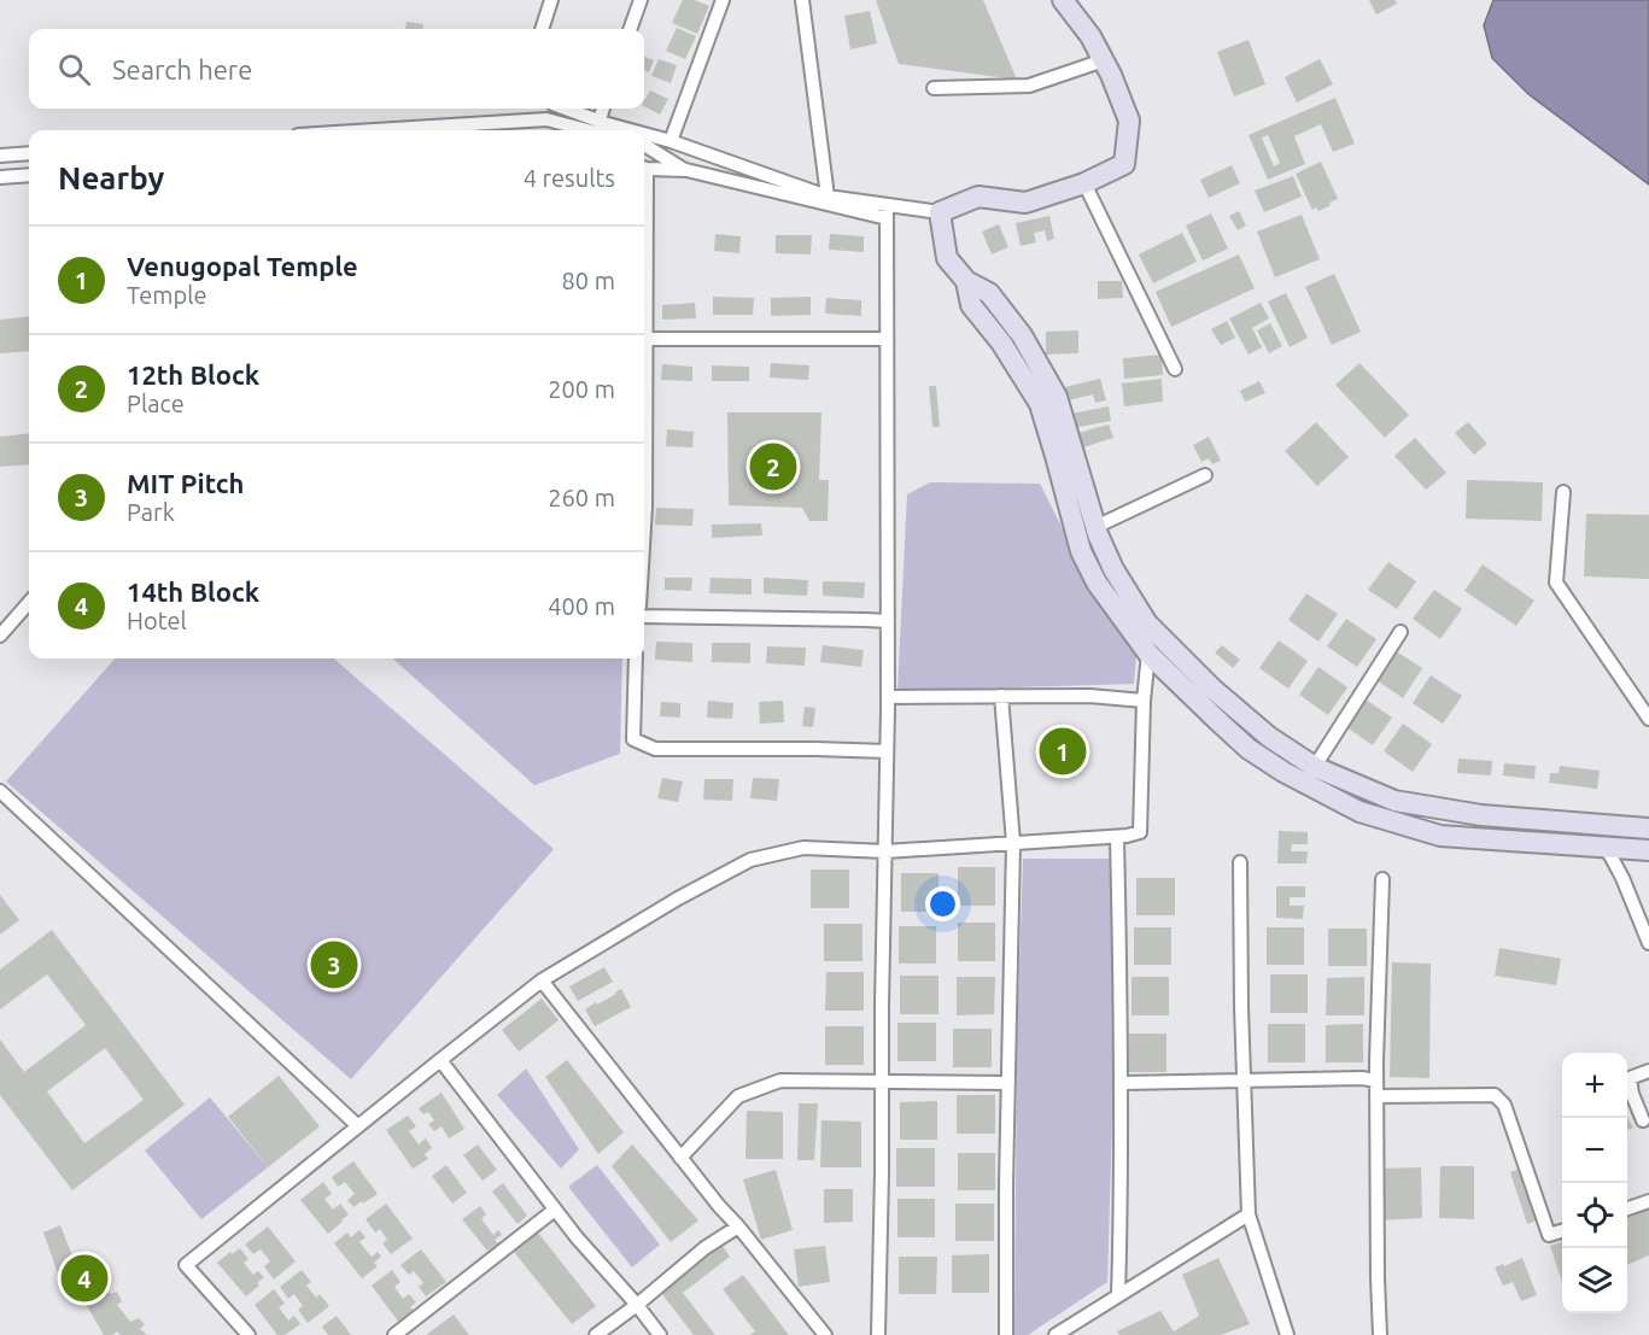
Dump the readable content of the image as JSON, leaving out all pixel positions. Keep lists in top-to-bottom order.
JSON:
{
  "page": {
    "search": "Search here",
    "heading": ["Nearby", "4 results"],
    "list": [
      {
        "mark": "1",
        "name": "Venugopal Temple",
        "note": "Temple",
        "value": "80 m"
      },
      {
        "mark": "2",
        "name": "12th Block",
        "note": "Place",
        "value": "200 m"
      },
      {
        "mark": "3",
        "name": "MIT Pitch",
        "note": "Park",
        "value": "260 m"
      },
      {
        "mark": "4",
        "name": "14th Block",
        "note": "Hotel",
        "value": "400 m"
      }
    ],
    "pins": [
      "2",
      "1",
      "3",
      "4"
    ],
    "map_buttons": ["+", "−"]
  }
}
